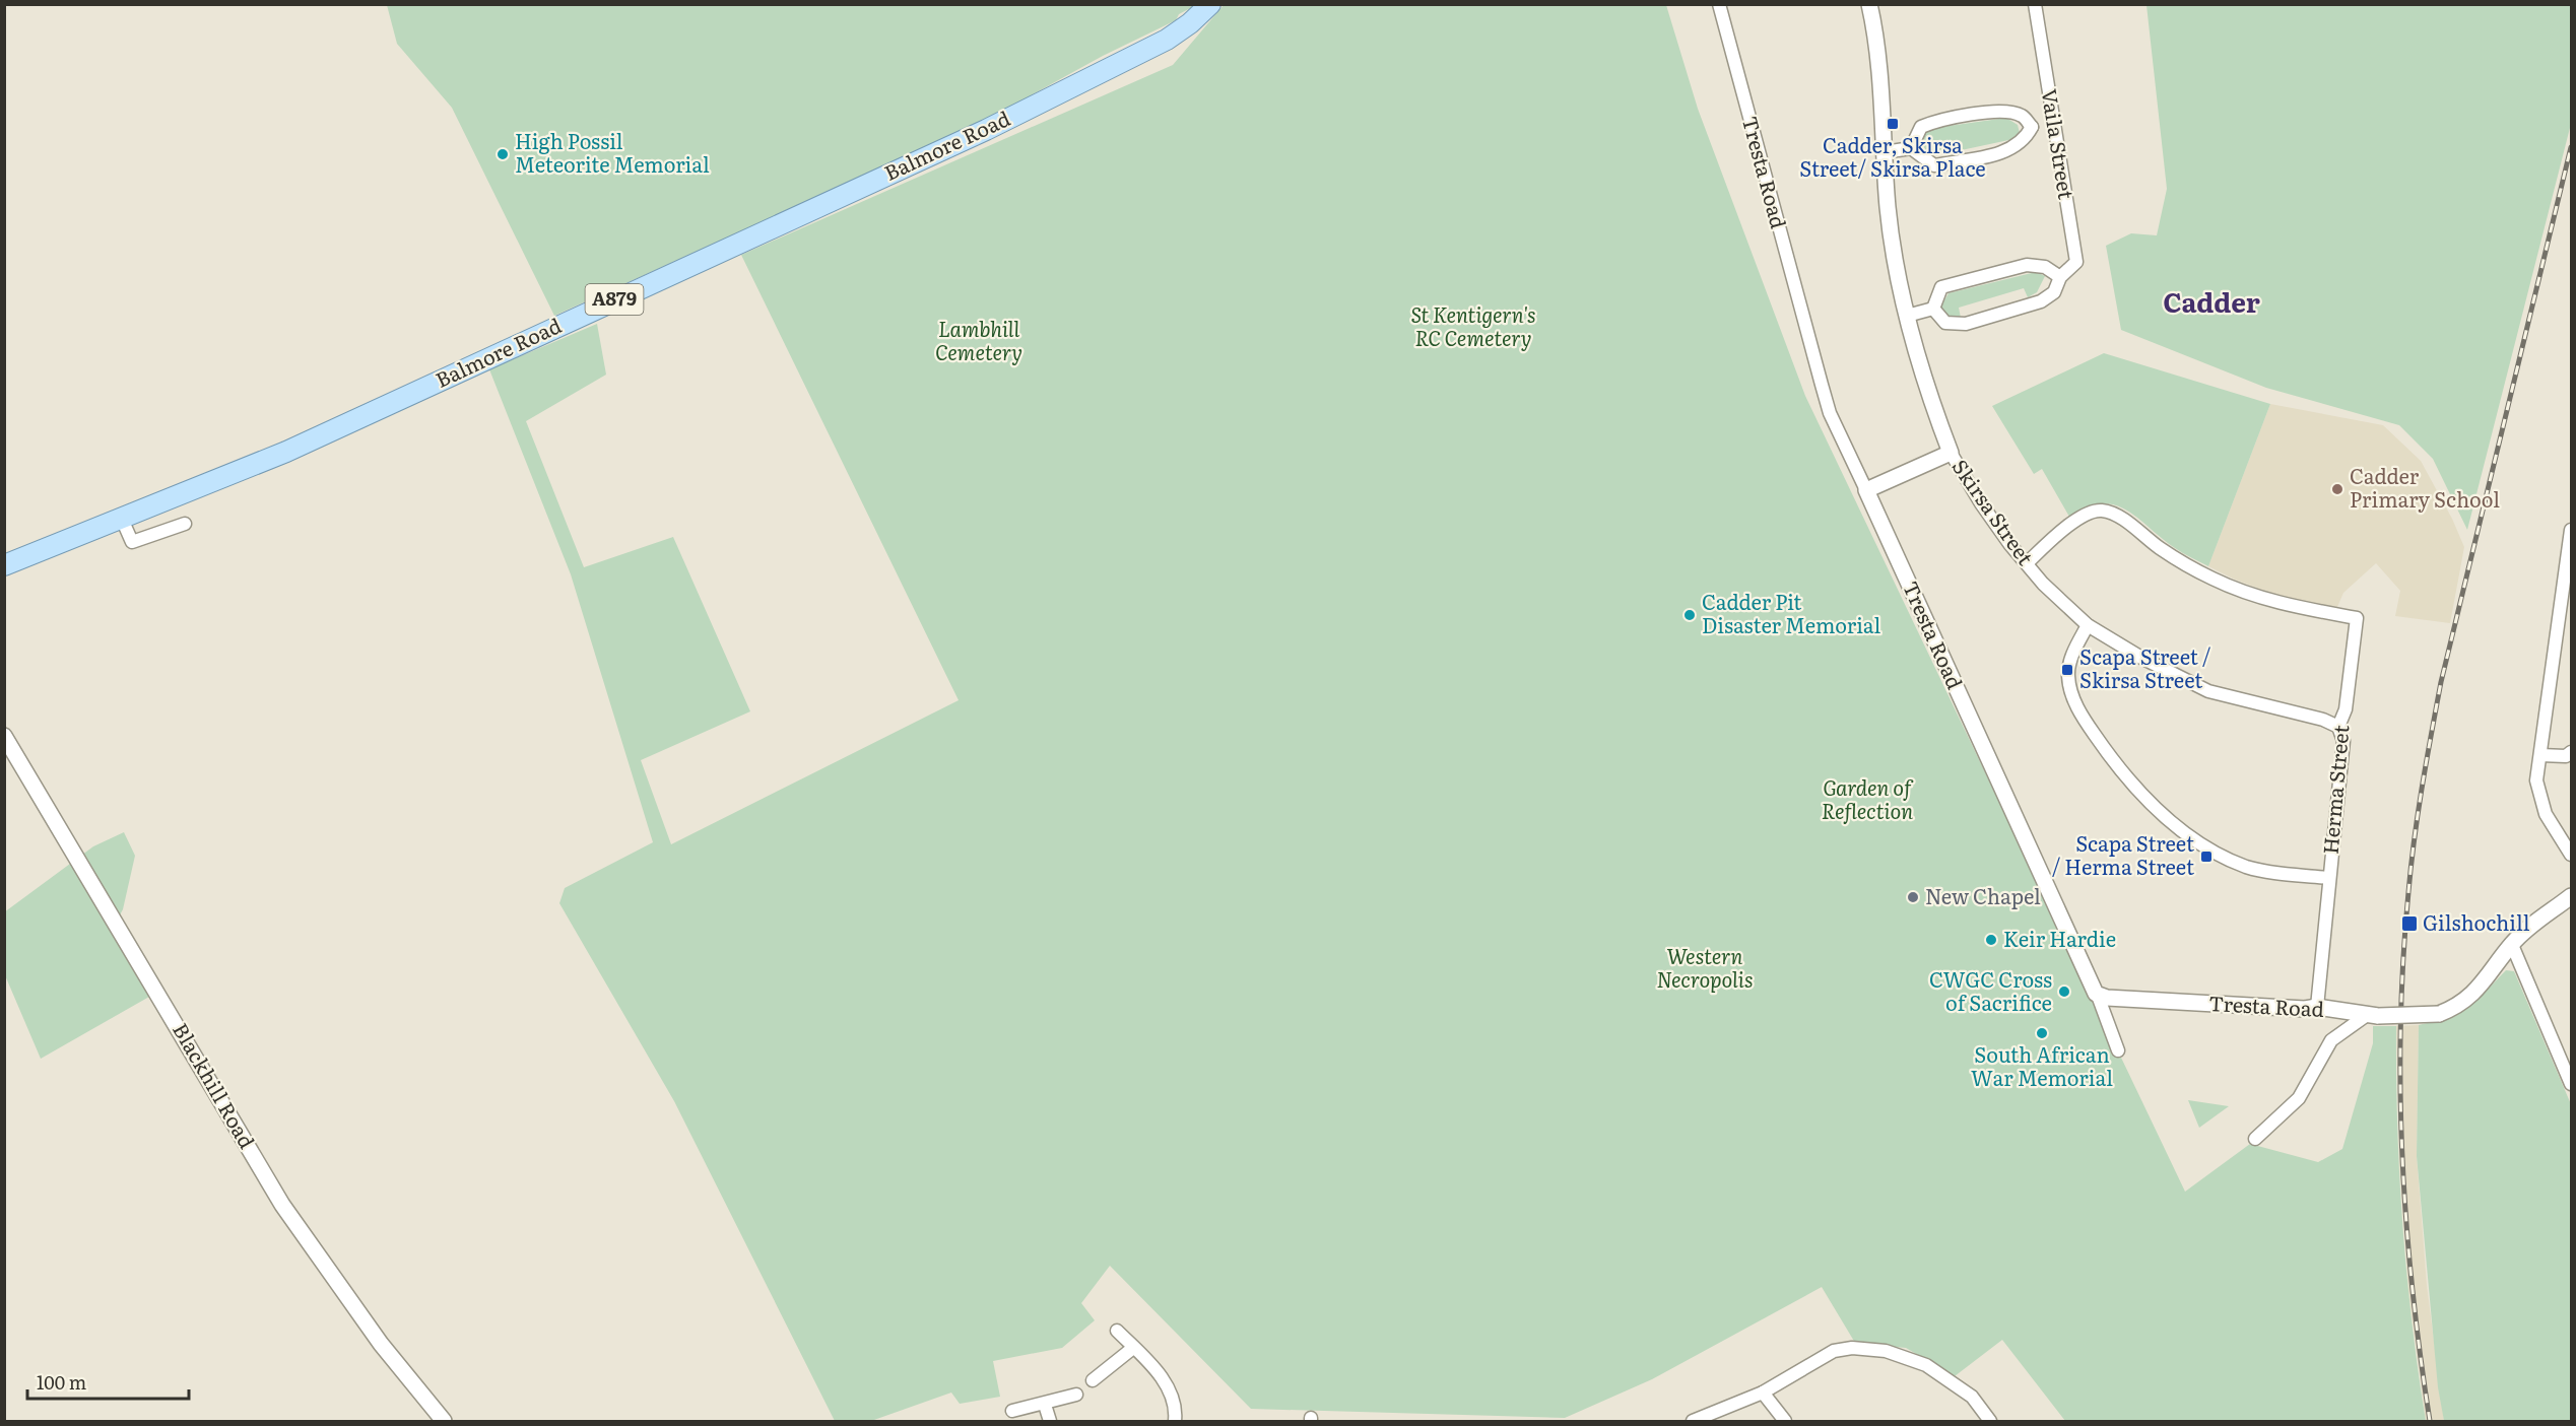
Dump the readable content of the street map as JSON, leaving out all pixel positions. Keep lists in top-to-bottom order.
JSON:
{
  "streets": {
    "main road": ["Balmore Road", "A879"],
    "street": [
      "Vaila Street",
      "Tresta Road",
      "Skirsa Street",
      "Herma Street",
      "Blackhill Road"
    ]
  },
  "crossings": [
    ["Tresta Road", "Herma Street"],
    ["Skirsa Street", "Herma Street"]
  ],
  "districts": ["Cadder"],
  "parks": [
    "St Kentigern's RC Cemetery",
    "Lambhill Cemetery",
    "Garden of Reflection",
    "Western Necropolis"
  ],
  "places": {
    "transit": [
      "Cadder, Skirsa Street/ Skirsa Place",
      "Scapa Street / Skirsa Street",
      "Scapa Street / Herma Street",
      "Gilshochill"
    ],
    "other": [
      "High Possil Meteorite Memorial",
      "Cadder Primary School",
      "Cadder Pit Disaster Memorial",
      "New Chapel",
      "Keir Hardie",
      "CWGC Cross of Sacrifice",
      "South African War Memorial"
    ]
  },
  "scale_bar": "100 m"
}
